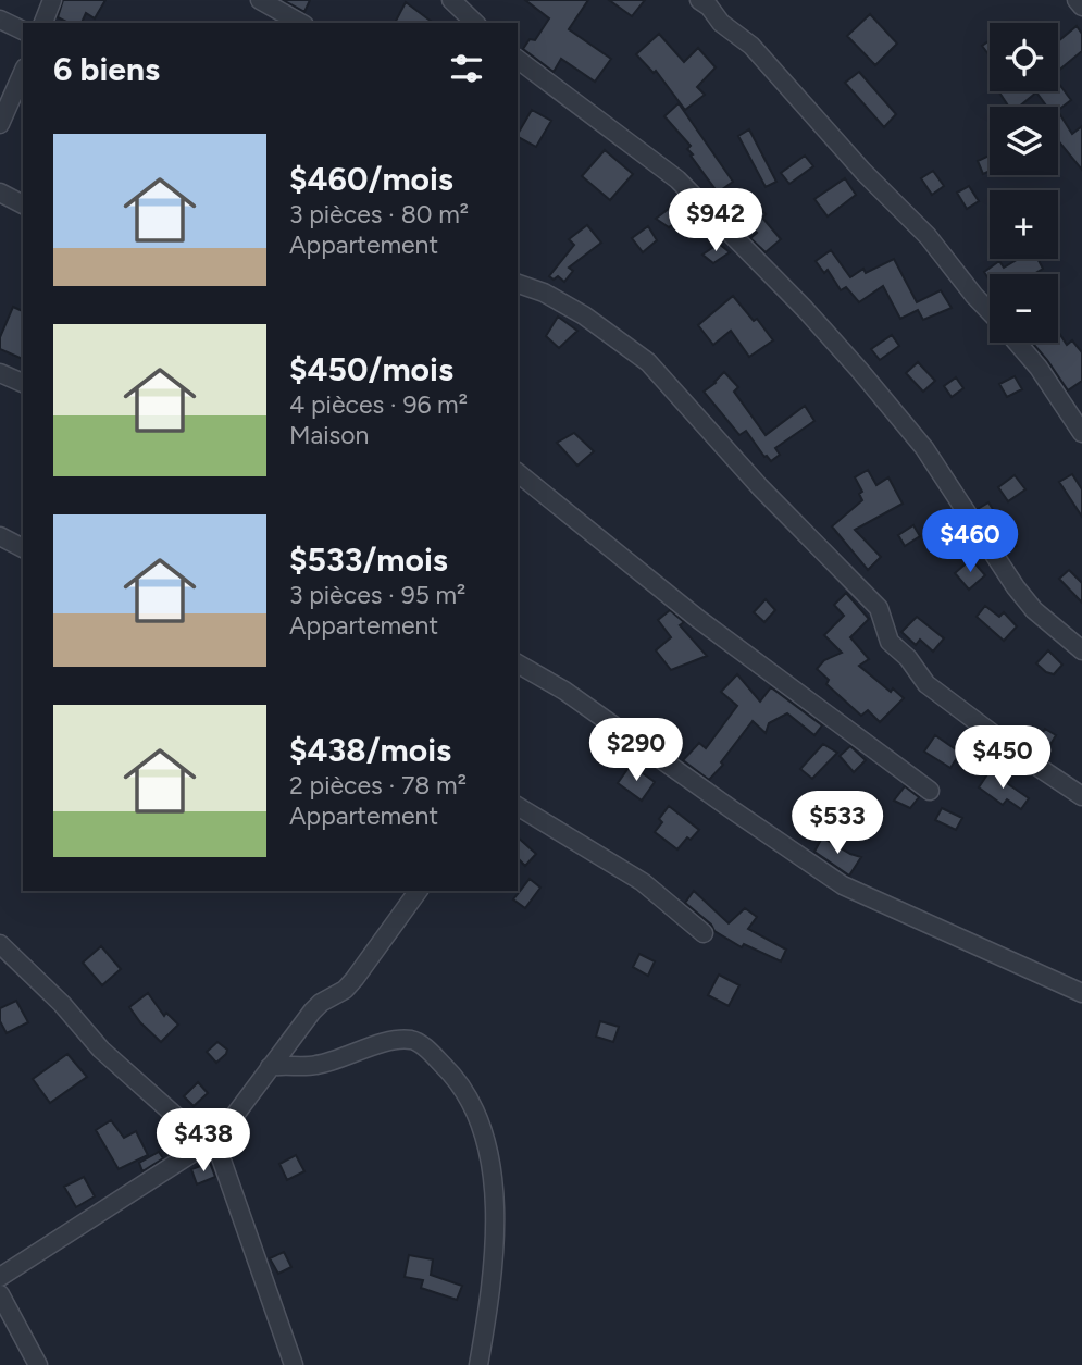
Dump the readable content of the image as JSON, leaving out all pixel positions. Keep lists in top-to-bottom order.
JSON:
{
  "page": {
    "map_buttons": ["+", "−"],
    "heading": "6 biens",
    "list": [
      {
        "name": "$460/mois",
        "note": "3 pièces · 80 m² · Appartement"
      },
      {
        "name": "$450/mois",
        "note": "4 pièces · 96 m² · Maison"
      },
      {
        "name": "$533/mois",
        "note": "3 pièces · 95 m² · Appartement"
      },
      {
        "name": "$438/mois",
        "note": "2 pièces · 78 m² · Appartement"
      }
    ],
    "price": [
      "$942",
      "$460",
      "$290",
      "$450",
      "$533",
      "$438"
    ]
  }
}
